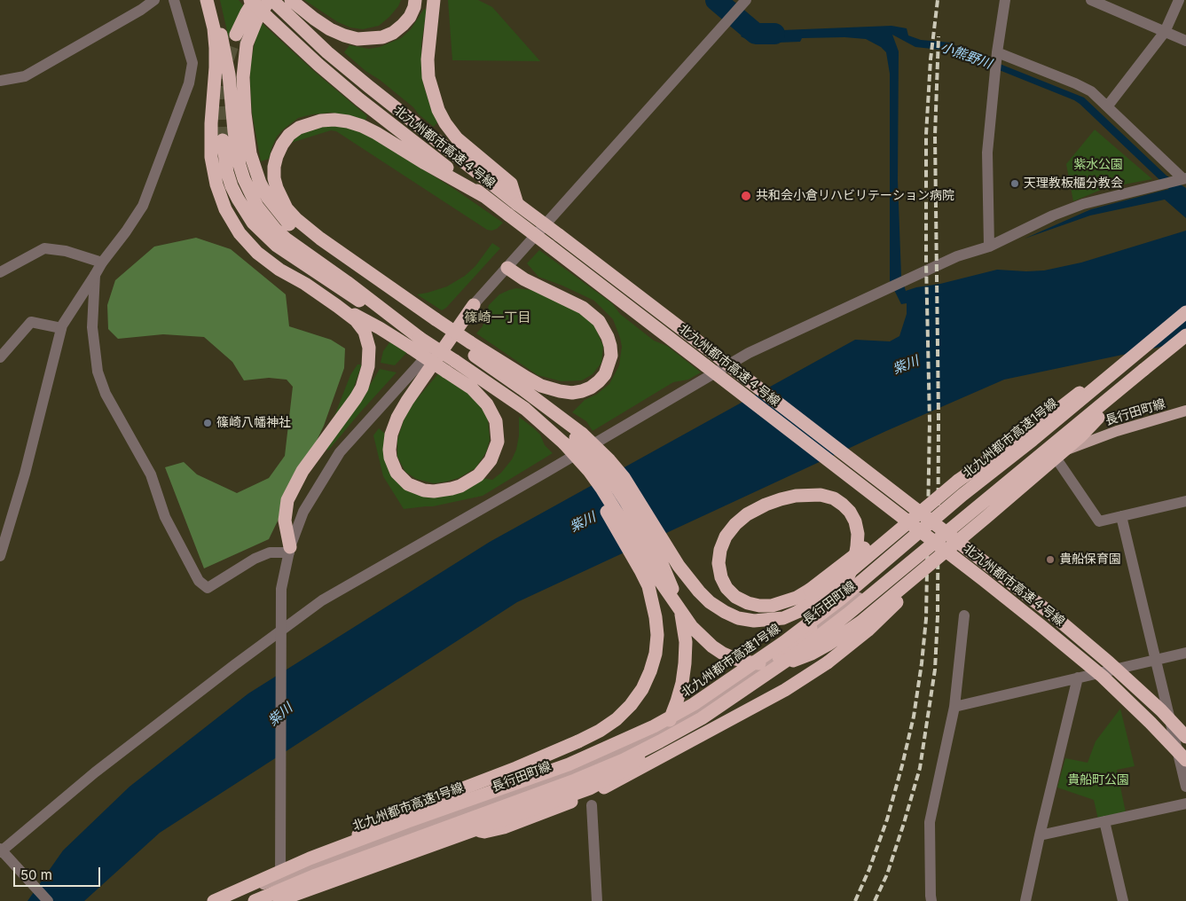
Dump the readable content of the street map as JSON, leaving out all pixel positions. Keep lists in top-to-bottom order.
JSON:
{
  "streets": {
    "highway": ["北九州都市高速４号線", "北九州都市高速1号線"],
    "main road": ["長行田町線"]
  },
  "districts": ["篠崎一丁目"],
  "water": ["小熊野川", "紫川"],
  "parks": ["紫水公園", "貴船町公園"],
  "places": [
    "天理教板櫃分教会",
    "共和会小倉リハビリテーション病院",
    "篠崎八幡神社",
    "貴船保育園"
  ],
  "scale_bar": "50 m"
}
